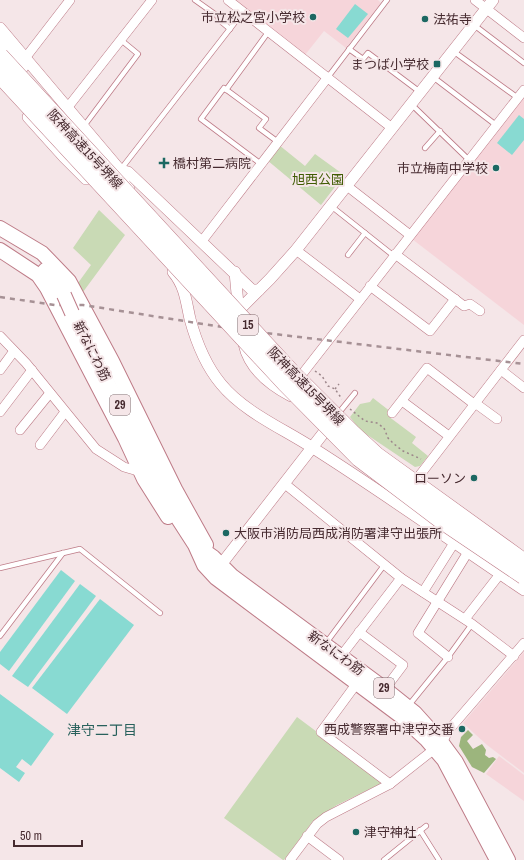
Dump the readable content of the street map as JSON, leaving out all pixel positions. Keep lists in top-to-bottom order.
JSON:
{
  "streets": {
    "highway": ["阪神高速15号堺線", "15"],
    "main road": ["新なにわ筋", "29"]
  },
  "crossings": [
    ["阪神高速15号堺線", "15"]
  ],
  "districts": ["津守二丁目"],
  "parks": ["旭西公園"],
  "places": {
    "other": [
      "市立松之宮小学校",
      "法祐寺",
      "市立梅南中学校",
      "ローソン",
      "大阪市消防局西成消防署津守出張所",
      "西成警察署中津守交番",
      "津守神社"
    ],
    "transit": ["まつば小学校"],
    "health": ["橋村第二病院"]
  },
  "scale_bar": "50 m"
}
